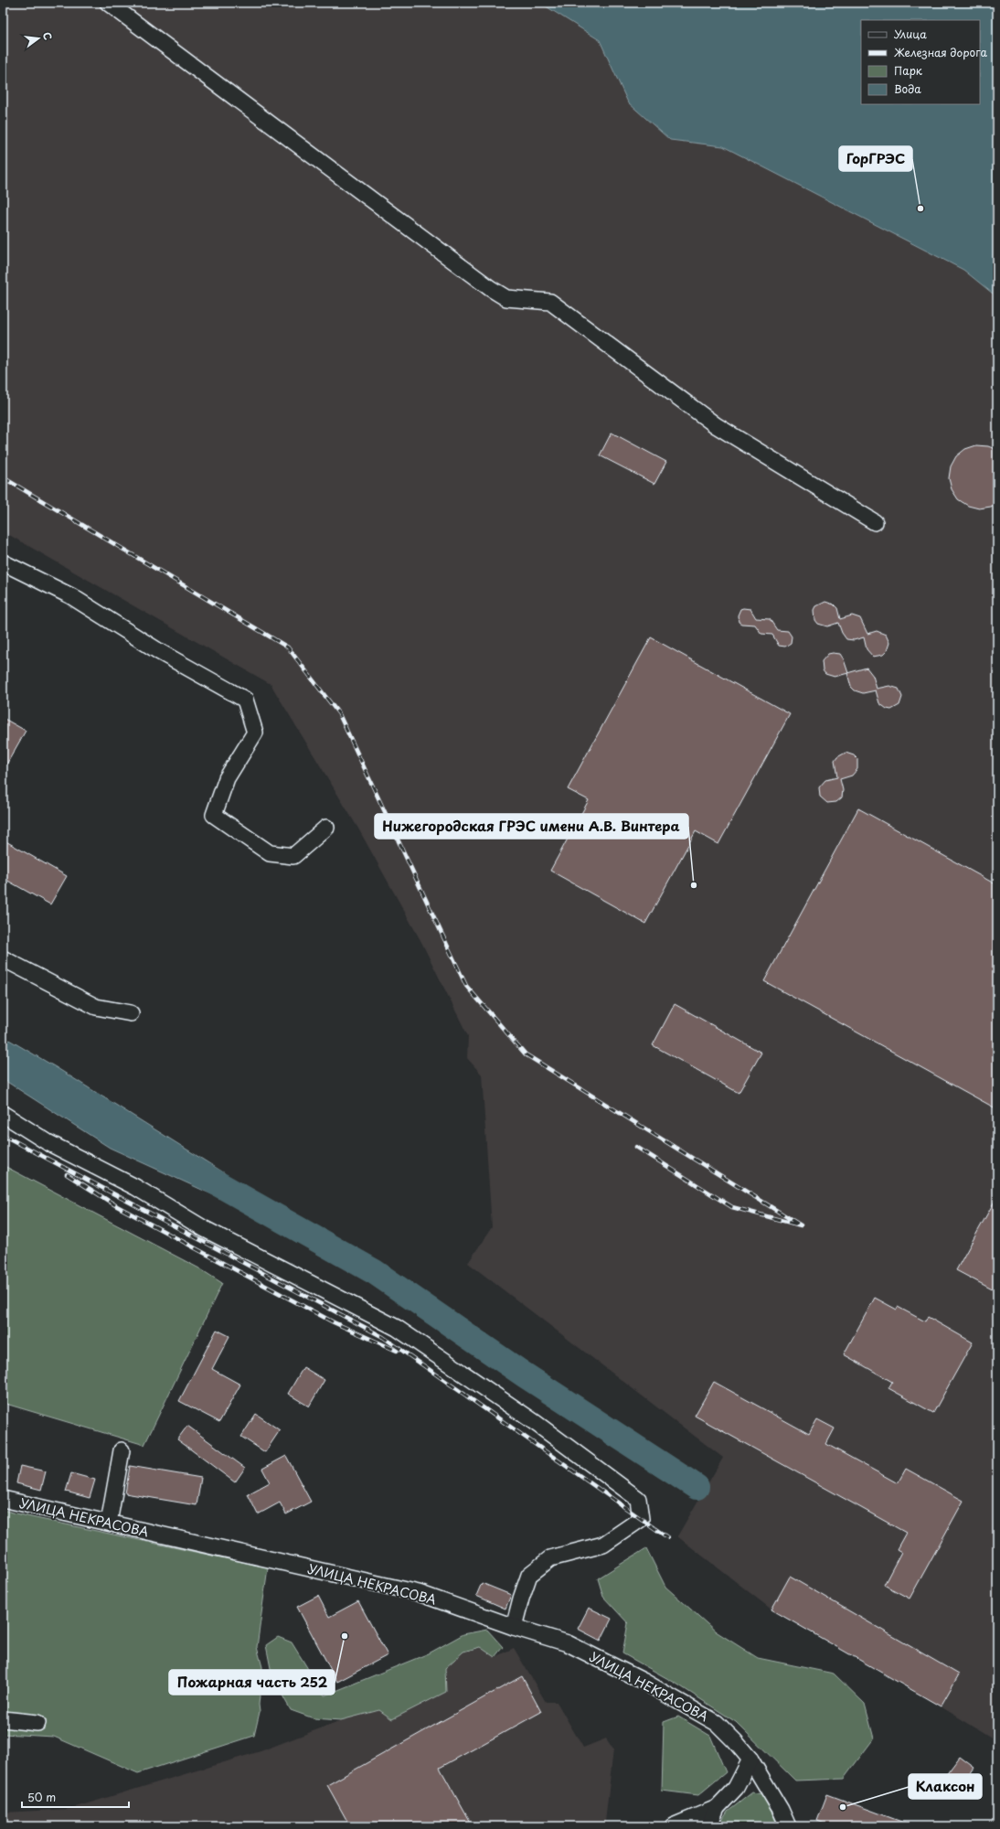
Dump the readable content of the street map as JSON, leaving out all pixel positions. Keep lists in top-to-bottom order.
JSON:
{
  "streets": {
    "street": ["УЛИЦА НЕКРАСОВА"]
  },
  "places": [
    "ГорГРЭС",
    "Нижегородская ГРЭС имени А.В. Винтера",
    "Пожарная часть 252",
    "Клаксон"
  ],
  "legend": [
    "Улица",
    "Железная дорога",
    "Парк",
    "Вода"
  ],
  "scale_bar": "50 m",
  "north": "right"
}
